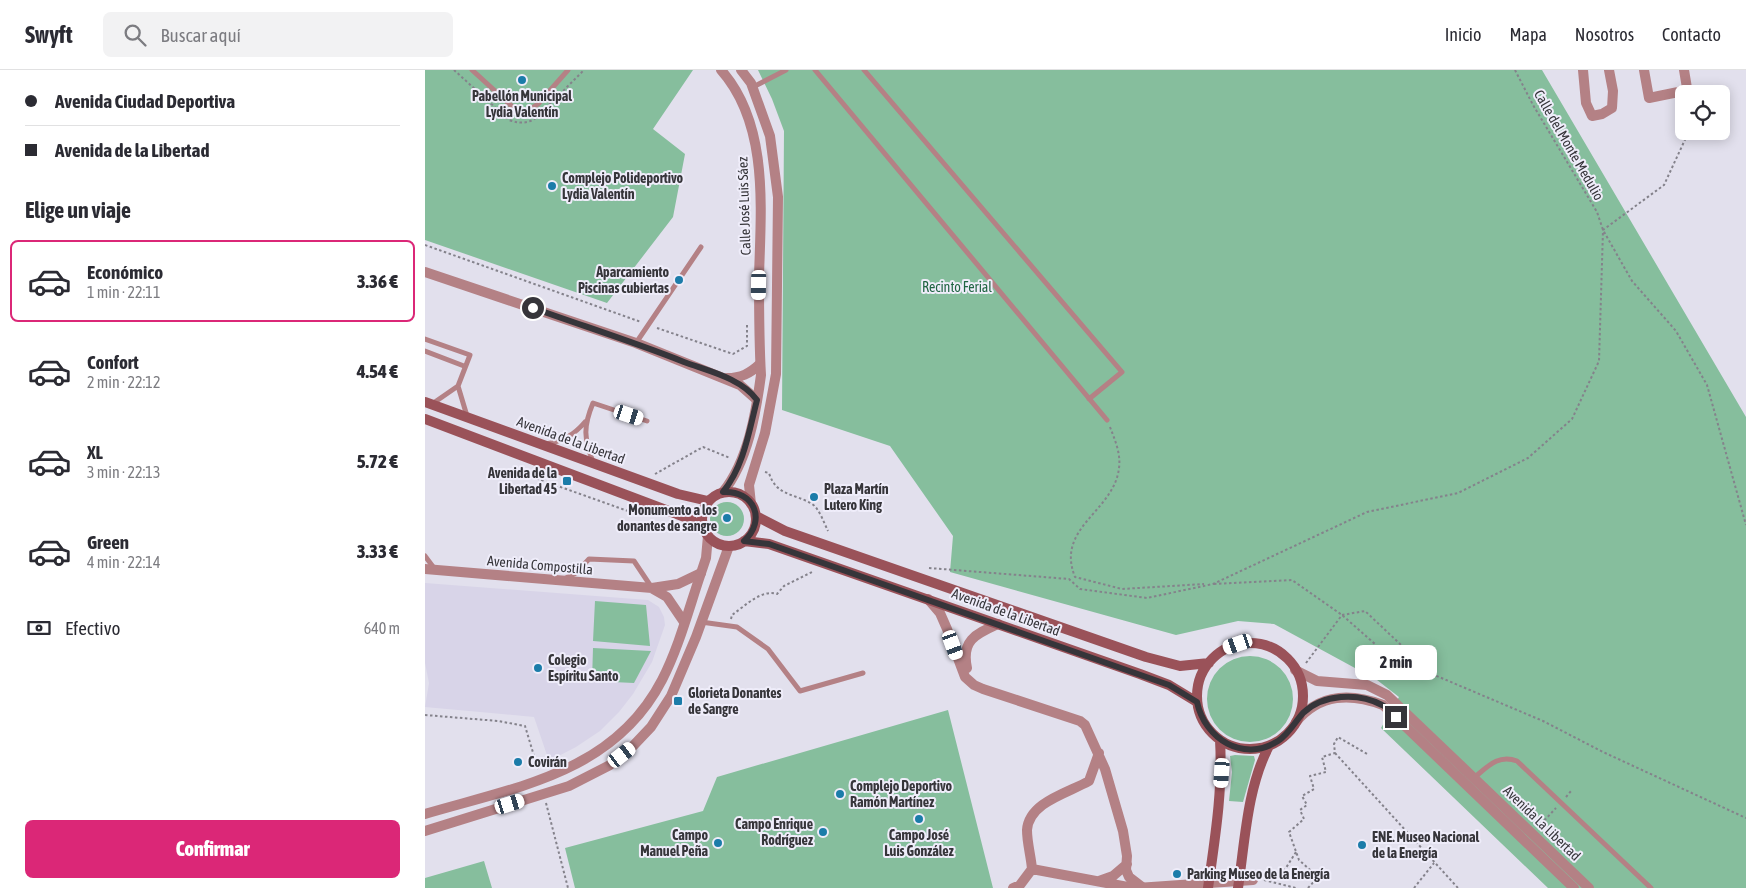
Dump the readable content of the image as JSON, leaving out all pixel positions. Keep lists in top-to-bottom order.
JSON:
{
  "streets": {
    "main road": ["Avenida de la Libertad"],
    "street": ["Calle José Luis Sáez", "Avenida Compostilla", "Avenida La Libertad"],
    "path": ["Calle del Monte Medulio"]
  },
  "crossings": [
    ["Calle José Luis Sáez", "Avenida de la Libertad"],
    ["Avenida de la Libertad", "Avenida La Libertad"]
  ],
  "parks": ["Recinto Ferial"],
  "places": {
    "other": [
      "Pabellón Municipal Lydia Valentín",
      "Complejo Polideportivo Lydia Valentín",
      "Aparcamiento Piscinas cubiertas",
      "Plaza Martín Lutero King",
      "Monumento a los donantes de sangre",
      "Colegio Espíritu Santo",
      "Covirán",
      "Complejo Deportivo Ramón Martínez",
      "Campo José Luis González",
      "Campo Enrique Rodríguez",
      "Campo Manuel Peña",
      "ENE. Museo Nacional de la Energía",
      "Parking Museo de la Energía"
    ],
    "transit": ["Avenida de la Libertad 45", "Glorieta Donantes de Sangre"]
  },
  "page": {
    "header": "Swyft",
    "search": "Buscar aquí",
    "nav": [
      "Inicio",
      "Mapa",
      "Nosotros",
      "Contacto"
    ],
    "banner": ["Avenida Ciudad Deportiva", "Avenida de la Libertad"],
    "heading": "Elige un viaje",
    "list": [
      {
        "name": "Económico",
        "note": "1 min · 22:11",
        "value": "3.36 €"
      },
      {
        "name": "Confort",
        "note": "2 min · 22:12",
        "value": "4.54 €"
      },
      {
        "name": "XL",
        "note": "3 min · 22:13",
        "value": "5.72 €"
      },
      {
        "name": "Green",
        "note": "4 min · 22:14",
        "value": "3.33 €"
      }
    ],
    "pay": ["Efectivo", "640 m"],
    "bubble": "2 min",
    "buttons": "Confirmar"
  }
}
